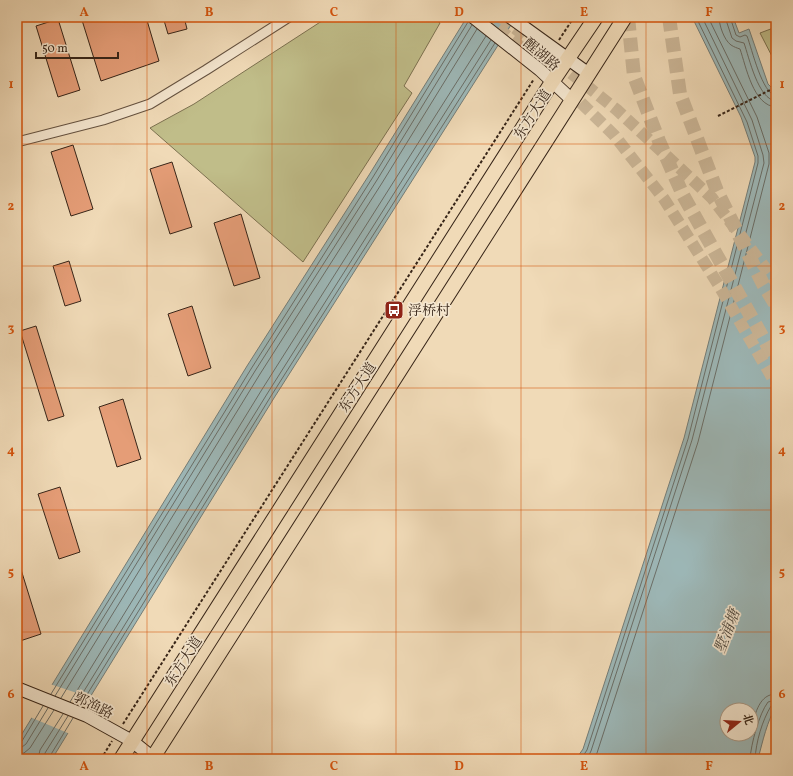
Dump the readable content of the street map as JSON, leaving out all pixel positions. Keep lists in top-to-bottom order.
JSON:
{
  "streets": {
    "main road": ["醒湖路", "东方大道", "郭渔路"]
  },
  "crossings": [
    ["醒湖路", "东方大道"],
    ["东方大道", "郭渔路"]
  ],
  "water": ["墅浦塘"],
  "places": {
    "bus stop": ["浮桥村"]
  },
  "scale_bar": "50 m",
  "north": "right",
  "grid": {
    "columns": [
      "A",
      "B",
      "C",
      "D",
      "E",
      "F"
    ],
    "rows": [
      "1",
      "2",
      "3",
      "4",
      "5",
      "6"
    ]
  }
}
